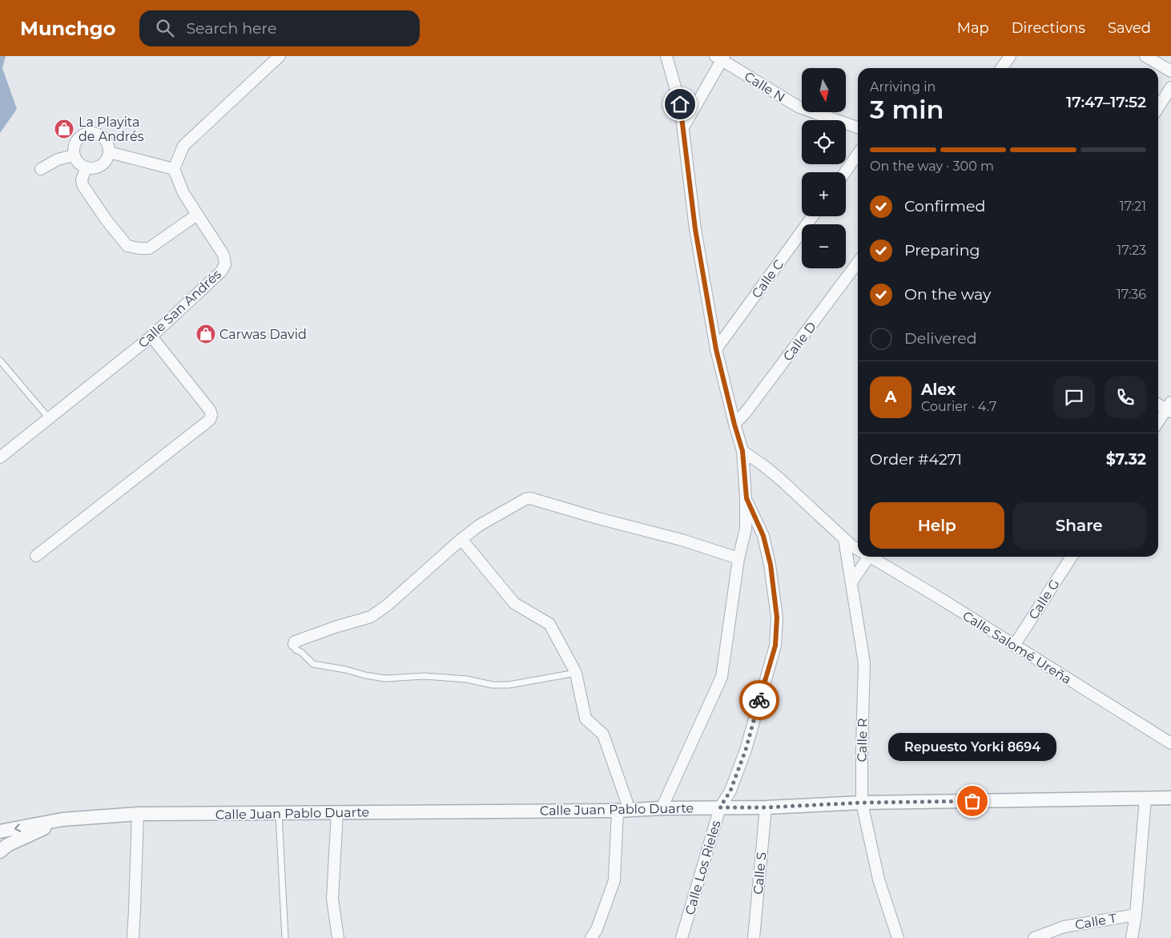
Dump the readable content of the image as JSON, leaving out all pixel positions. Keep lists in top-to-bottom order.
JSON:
{
  "streets": {
    "street": [
      "Calle N",
      "Calle C",
      "Calle San Andrés",
      "Calle D",
      "Calle G",
      "Calle Salomé Ureña",
      "Calle R",
      "Calle Juan Pablo Duarte",
      "Calle Los Rieles",
      "Calle S",
      "Calle T"
    ]
  },
  "crossings": [
    ["Calle G", "Calle Salomé Ureña"],
    ["Calle Salomé Ureña", "Calle R"],
    ["Calle R", "Calle Juan Pablo Duarte"],
    ["Calle Juan Pablo Duarte", "Calle Los Rieles"],
    ["Calle Juan Pablo Duarte", "Calle S"]
  ],
  "places": {
    "shop": ["La Playita de Andrés", "Carwas David"],
    "other": ["Repuesto Yorki 8694"]
  },
  "north": "bottom",
  "page": {
    "header": "Munchgo",
    "search": "Search here",
    "nav": ["Map", "Directions", "Saved"],
    "map_buttons": ["+", "−"],
    "heading": ["3 min", "Arriving in", "17:47–17:52"],
    "panel": [
      "Alex",
      "Courier · 4.7",
      "Order #4271",
      "$7.32"
    ],
    "bar": "On the way · 300 m",
    "list": [
      ["Confirmed", "17:21"],
      ["Preparing", "17:23"],
      ["On the way", "17:36"],
      "Delivered"
    ],
    "round": "A",
    "buttons": ["Help", "Share"],
    "bubble": "Repuesto Yorki 8694"
  }
}
